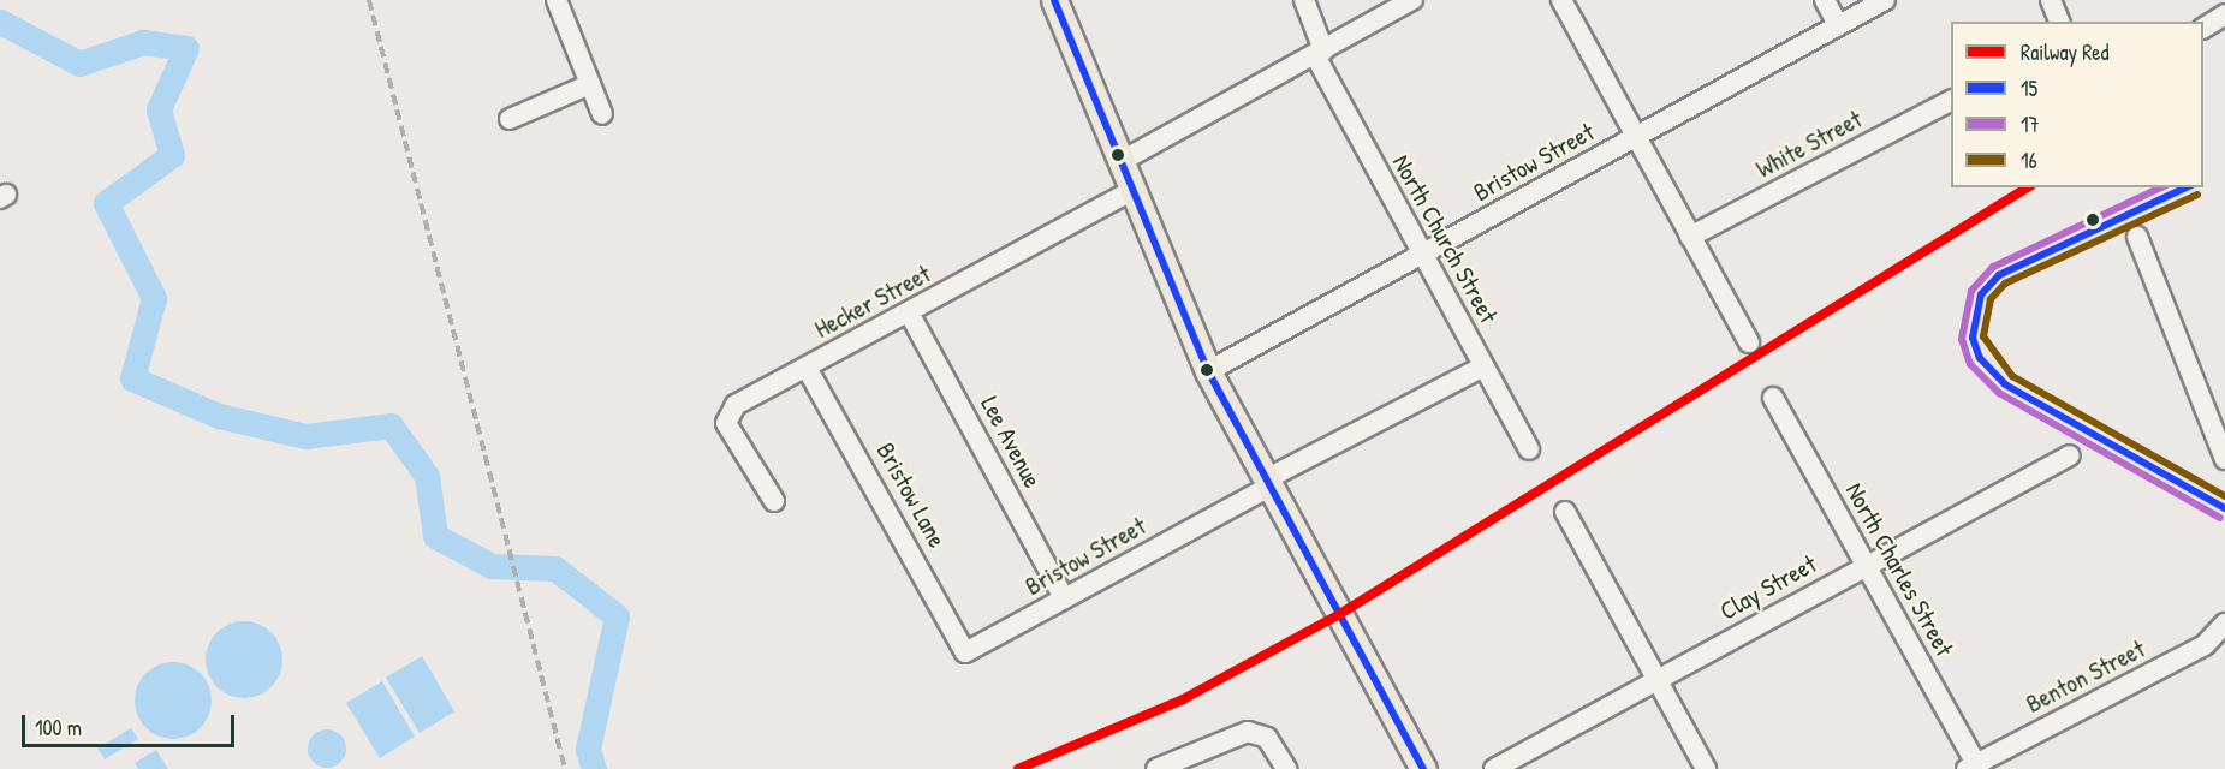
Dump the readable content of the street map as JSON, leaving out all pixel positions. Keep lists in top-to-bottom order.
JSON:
{
  "streets": {
    "street": [
      "White Street",
      "Bristow Street",
      "North Church Street",
      "Hecker Street",
      "Lee Avenue",
      "Bristow Lane",
      "North Charles Street",
      "Clay Street",
      "Benton Street"
    ]
  },
  "crossings": [
    ["Bristow Street", "North Church Street"],
    ["Bristow Street", "Lee Avenue"],
    ["Bristow Street", "Bristow Lane"],
    ["Hecker Street", "Lee Avenue"],
    ["Hecker Street", "Bristow Lane"],
    ["North Charles Street", "Clay Street"],
    ["North Charles Street", "Benton Street"]
  ],
  "lines": [
    "transit line 15",
    "rail line Red",
    "transit line 17",
    "transit line 16"
  ],
  "legend": [
    "Railway Red",
    "15",
    "17",
    "16"
  ],
  "scale_bar": "100 m"
}
